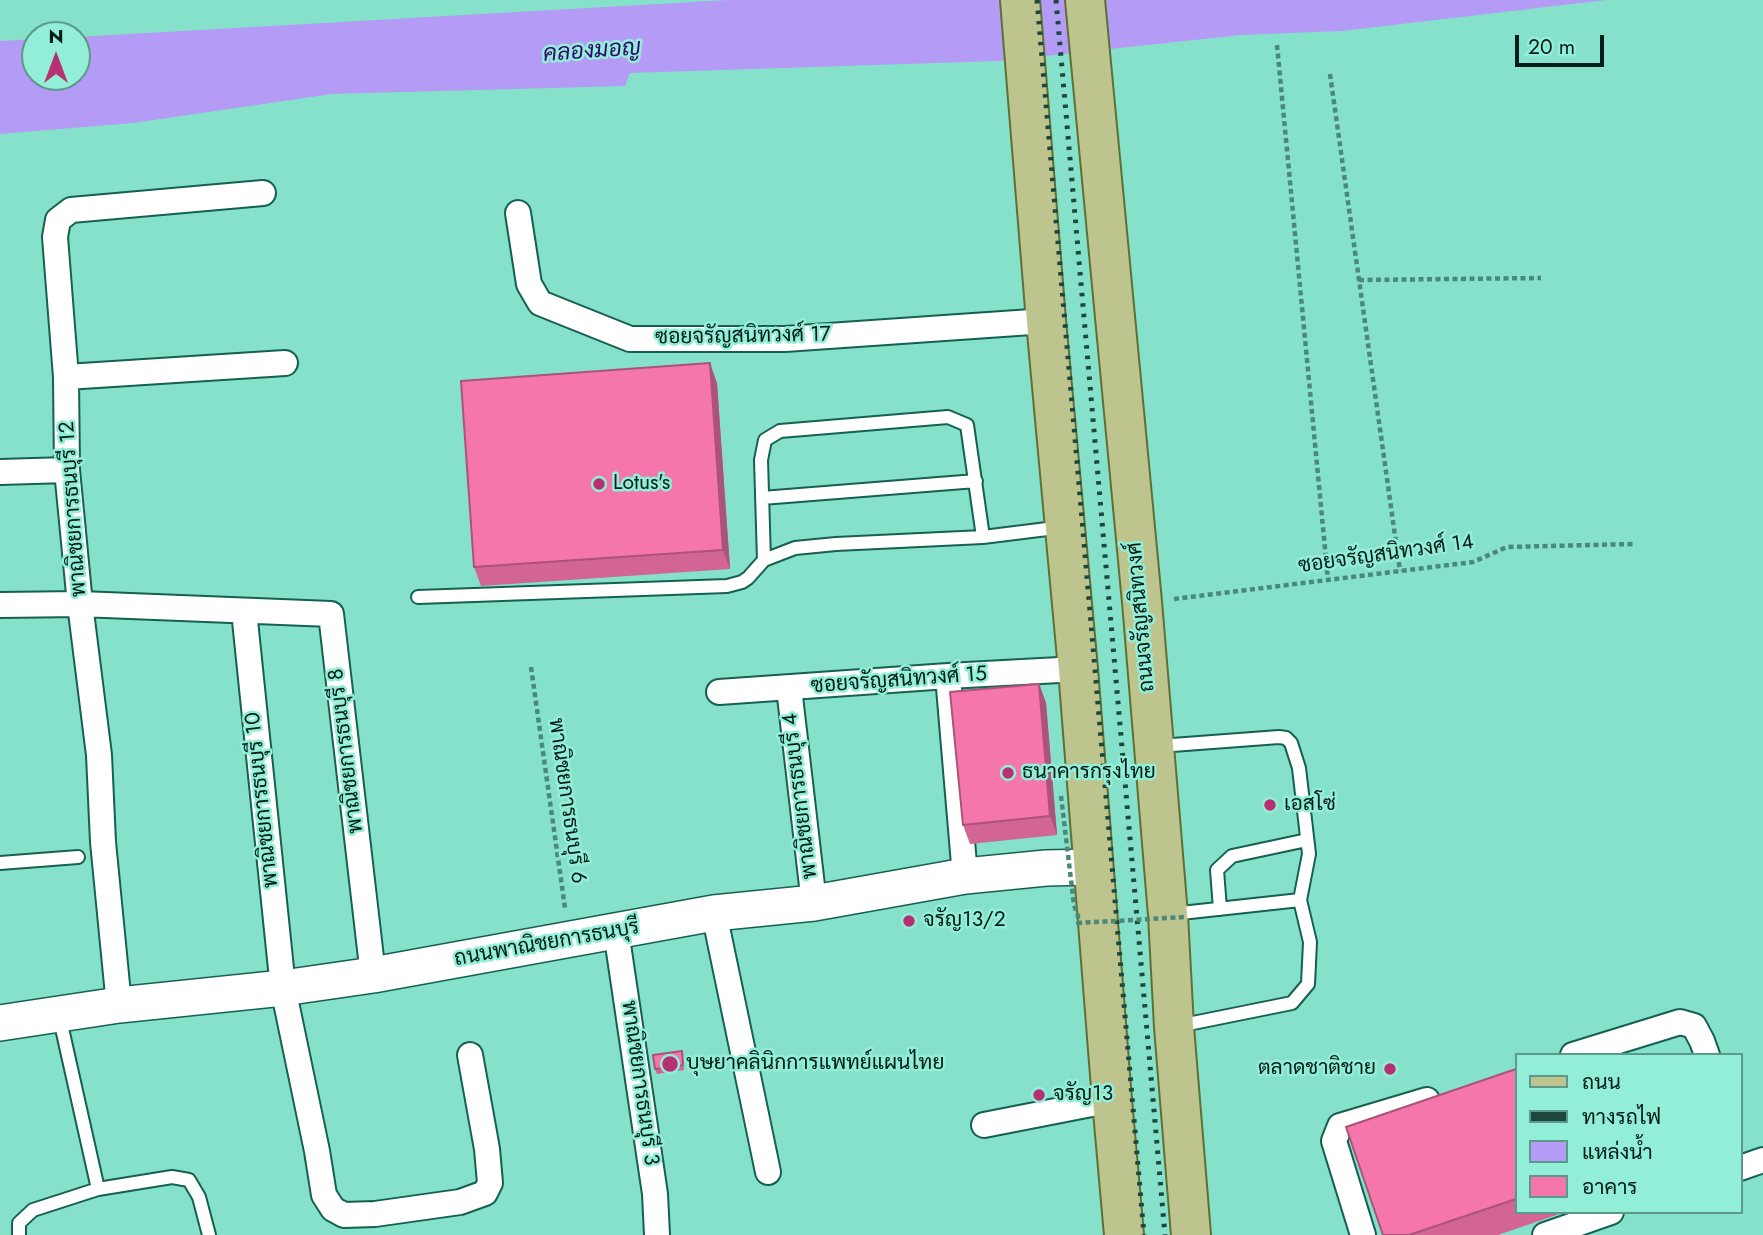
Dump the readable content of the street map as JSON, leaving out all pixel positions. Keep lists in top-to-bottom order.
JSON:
{
  "streets": {
    "main road": ["ถนนจรัญสนิทวงศ์", "ถนนพาณิชยการธนบุรี"],
    "street": [
      "ซอยจรัญสนิทวงศ์ 17",
      "พาณิชยการธนบุรี 12",
      "ซอยจรัญสนิทวงศ์ 15",
      "พาณิชยการธนบุรี 8",
      "พาณิชยการธนบุรี 4",
      "พาณิชยการธนบุรี 10",
      "พาณิชยการธนบุรี 3"
    ],
    "path": ["ซอยจรัญสนิทวงศ์ 14", "พาณิชยการธนบุรี 6"]
  },
  "crossings": [
    ["พาณิชยการธนบุรี 12", "ถนนพาณิชยการธนบุรี"],
    ["ซอยจรัญสนิทวงศ์ 14", "ถนนจรัญสนิทวงศ์"],
    ["ซอยจรัญสนิทวงศ์ 15", "พาณิชยการธนบุรี 4"],
    ["พาณิชยการธนบุรี 8", "พาณิชยการธนบุรี 10"],
    ["พาณิชยการธนบุรี 8", "ถนนพาณิชยการธนบุรี"],
    ["พาณิชยการธนบุรี 4", "ถนนพาณิชยการธนบุรี"],
    ["พาณิชยการธนบุรี 10", "ถนนพาณิชยการธนบุรี"],
    ["พาณิชยการธนบุรี 6", "ถนนพาณิชยการธนบุรี"],
    ["ถนนพาณิชยการธนบุรี", "พาณิชยการธนบุรี 3"]
  ],
  "water": ["คลองมอญ"],
  "places": [
    "Lotus's",
    "ธนาคารกรุงไทย",
    "เอสโซ่",
    "จรัญ13/2",
    "บุษยาคลินิกการแพทย์แผนไทย",
    "ตลาดชาติชาย",
    "จรัญ13"
  ],
  "legend": [
    "ถนน",
    "ทางรถไฟ",
    "แหล่งน้ำ",
    "อาคาร"
  ],
  "scale_bar": "20 m",
  "north": "top"
}
